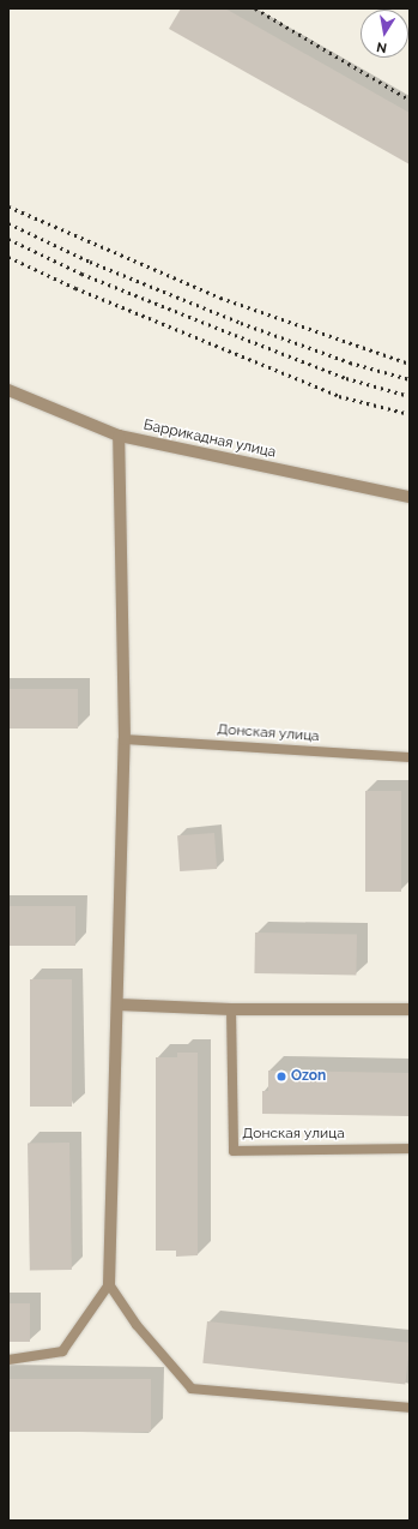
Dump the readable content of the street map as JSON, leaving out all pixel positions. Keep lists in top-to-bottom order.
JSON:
{
  "streets": {
    "street": ["Баррикадная улица"],
    "lane": ["Донская улица"]
  },
  "places": ["Ozon"],
  "north": "bottom"
}
